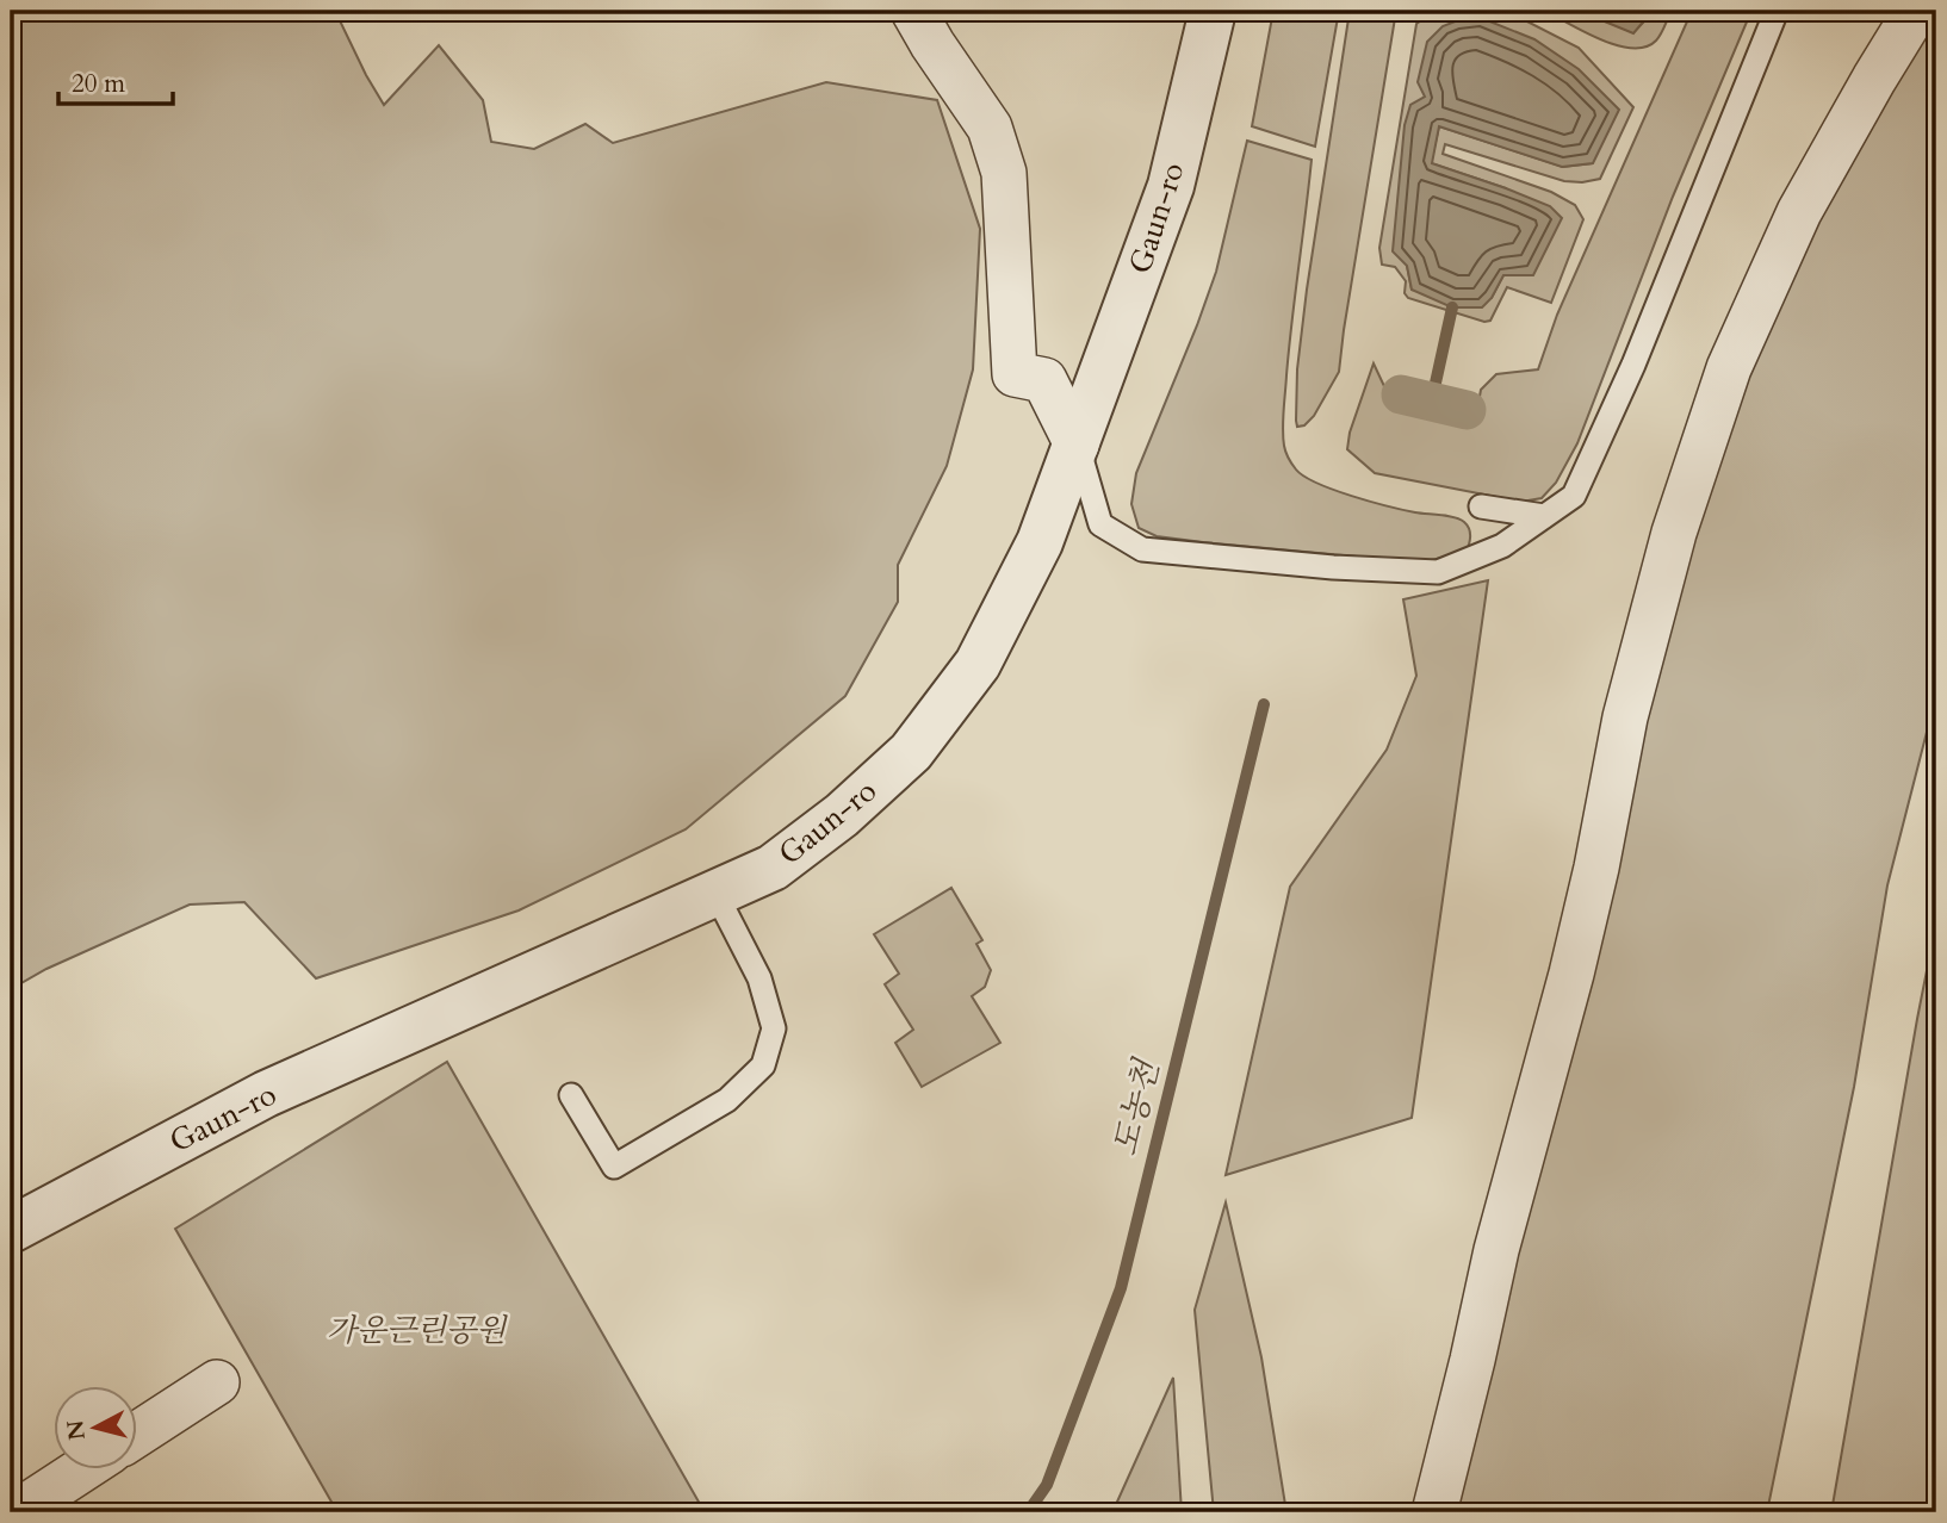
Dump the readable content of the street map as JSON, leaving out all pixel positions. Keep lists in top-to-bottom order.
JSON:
{
  "streets": {
    "street": ["Gaun-ro"]
  },
  "water": ["도농천"],
  "parks": ["가운근린공원"],
  "scale_bar": "20 m",
  "north": "left"
}
